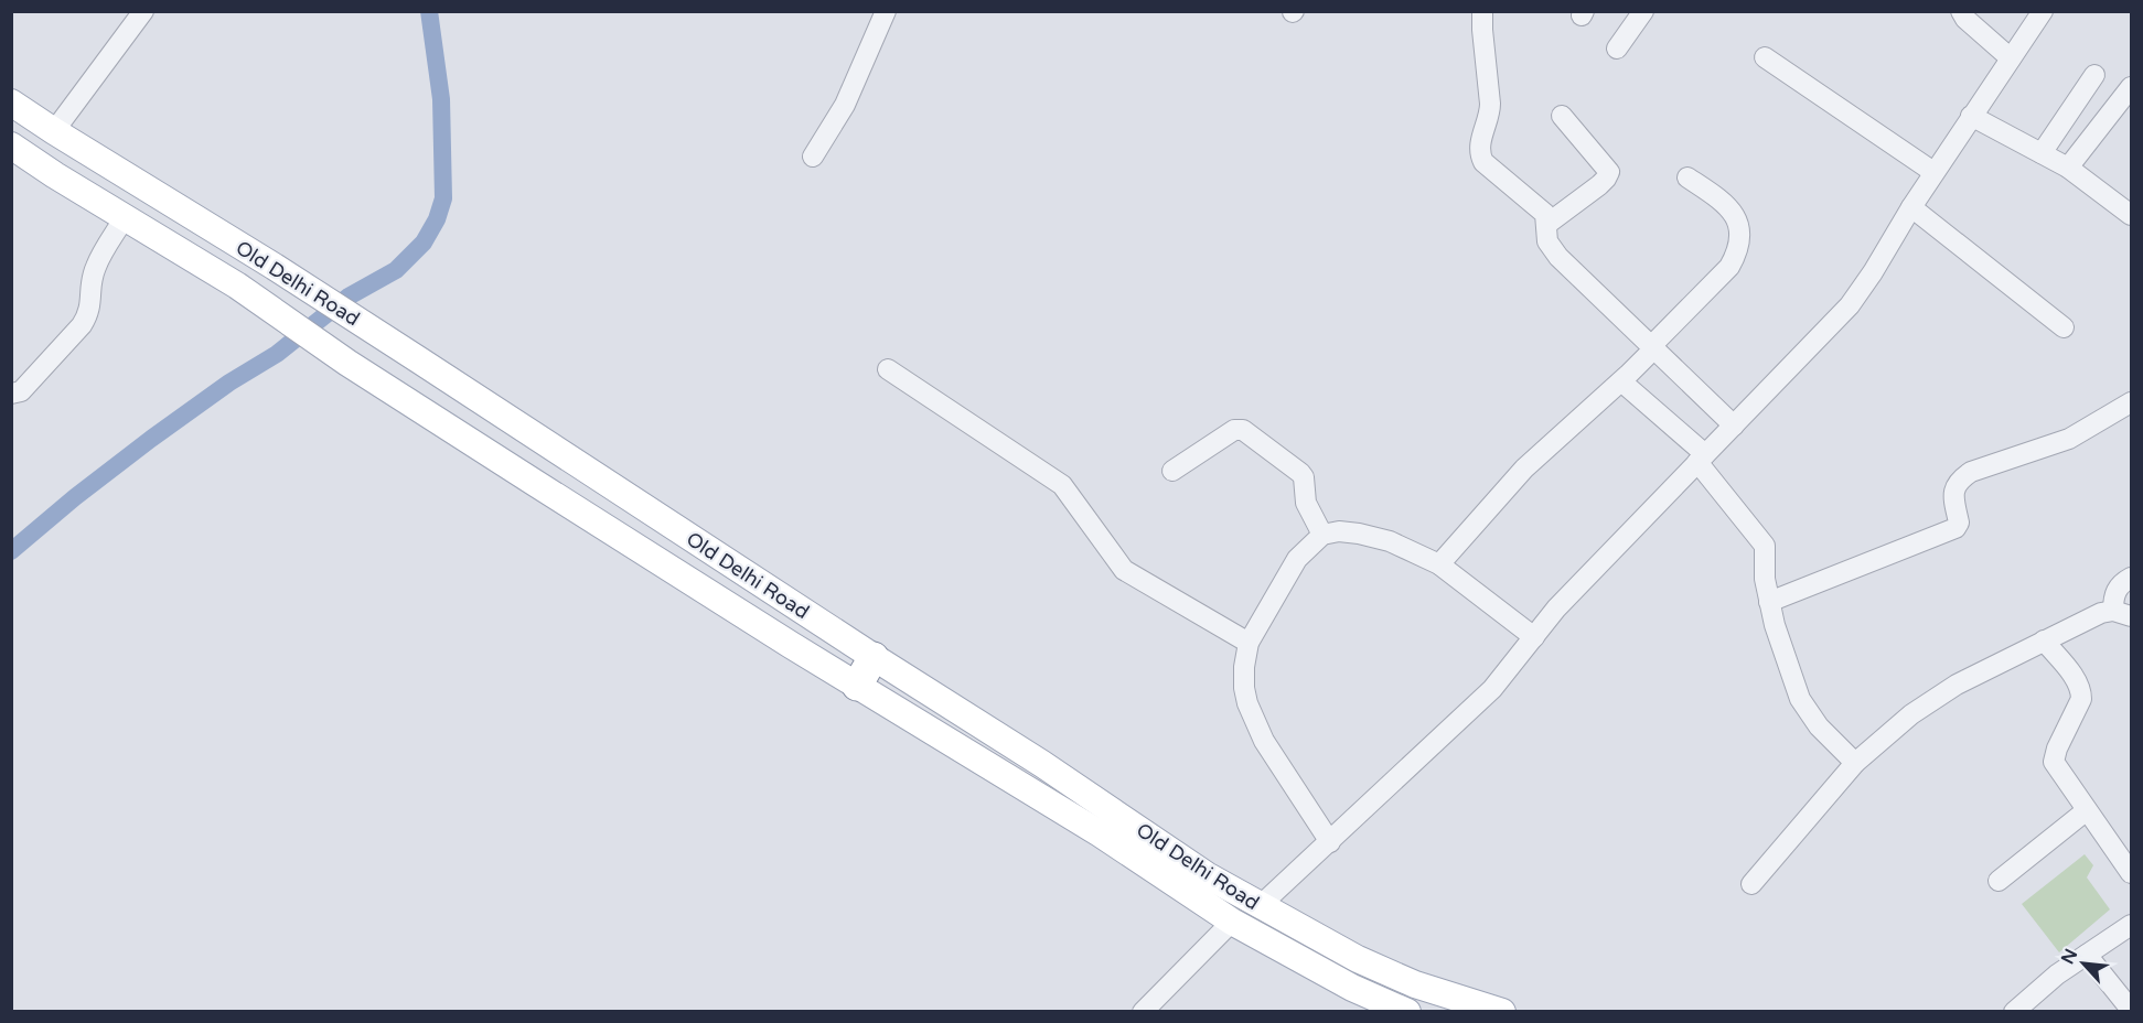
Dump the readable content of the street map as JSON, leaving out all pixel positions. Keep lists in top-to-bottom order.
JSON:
{
  "streets": {
    "main road": ["Old Delhi Road"]
  },
  "north": "top left"
}
